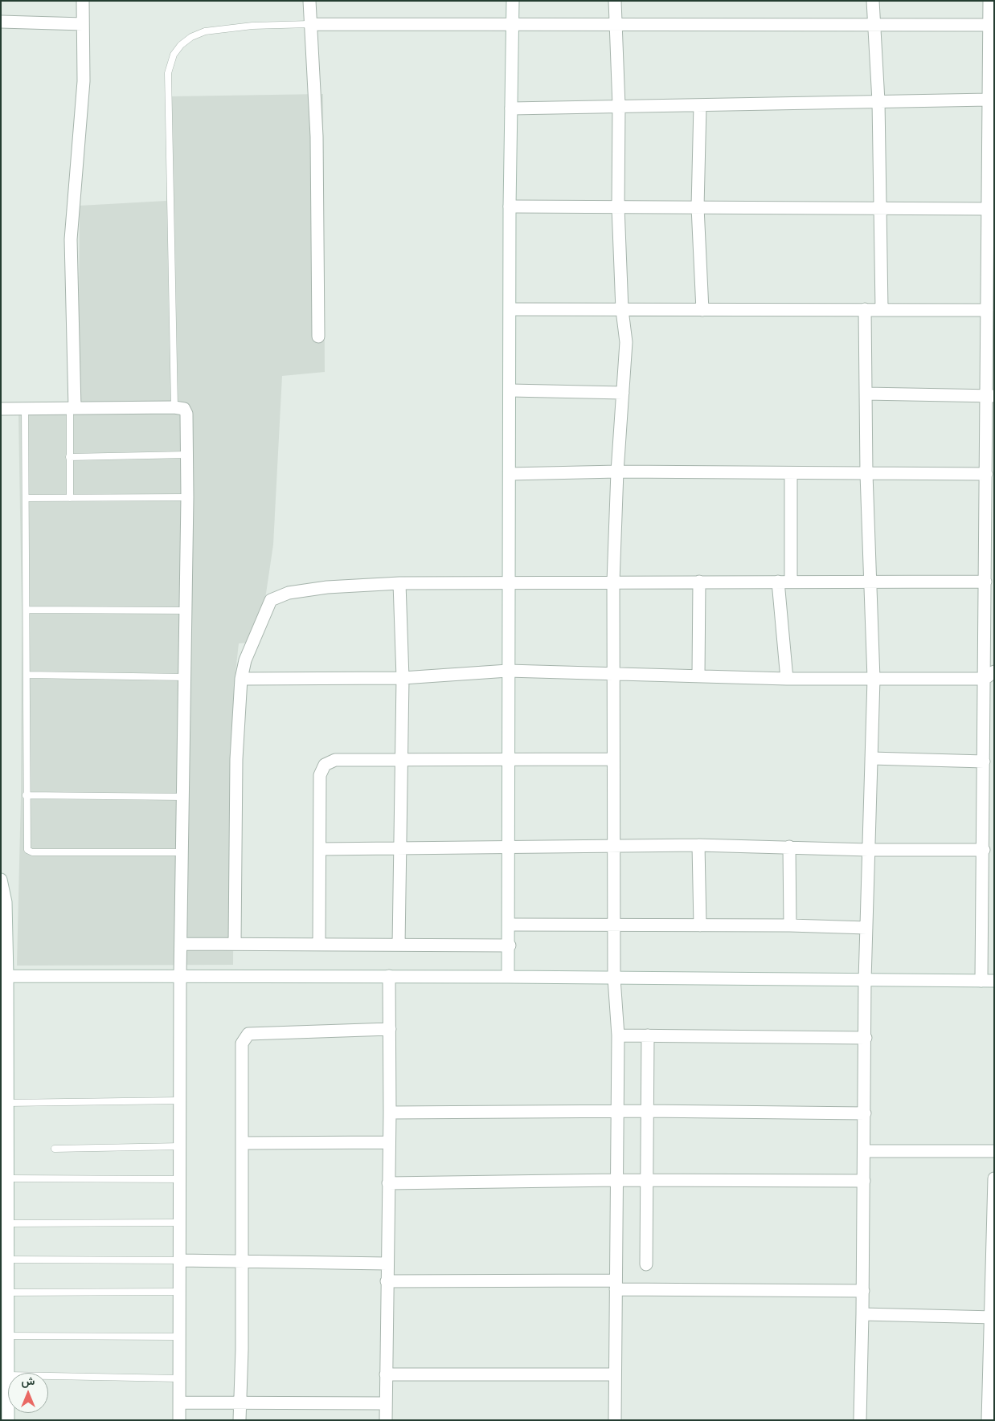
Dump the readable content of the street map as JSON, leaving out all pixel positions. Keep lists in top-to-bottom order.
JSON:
{
  "north": "top"
}
